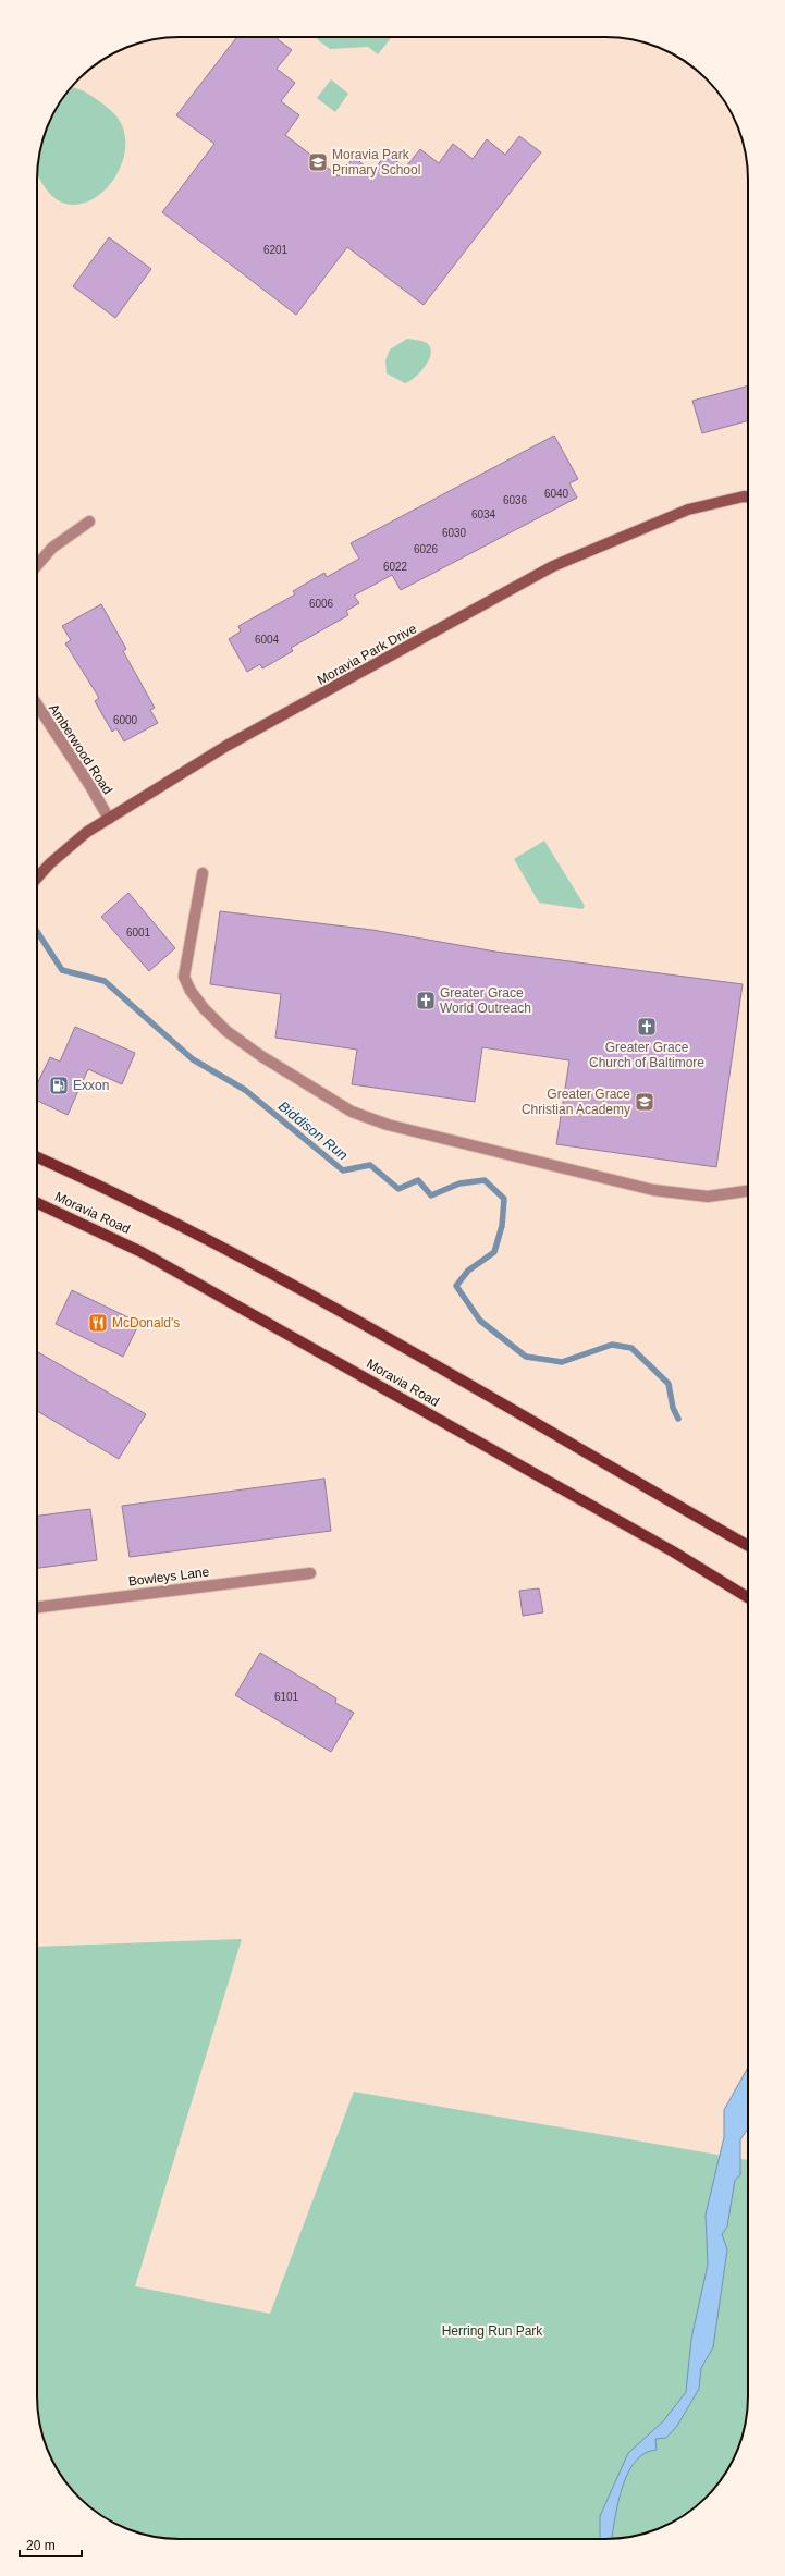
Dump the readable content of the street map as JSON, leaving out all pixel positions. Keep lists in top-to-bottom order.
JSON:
{
  "streets": {
    "main road": ["Moravia Park Drive", "Moravia Road"],
    "street": ["Amberwood Road", "Bowleys Lane"]
  },
  "crossings": [
    ["Moravia Park Drive", "Amberwood Road"]
  ],
  "water": ["Biddison Run"],
  "parks": ["Herring Run Park"],
  "places": {
    "school or university": ["Moravia Park Primary School", "Greater Grace Christian Academy"],
    "church": ["Greater Grace World Outreach", "Greater Grace Church of Baltimore"],
    "fuel station": ["Exxon"],
    "restaurant": ["McDonald's"]
  },
  "house_numbers": [
    "6201",
    "6040",
    "6036",
    "6034",
    "6030",
    "6026",
    "6022",
    "6006",
    "6004",
    "6000",
    "6001",
    "6101"
  ],
  "scale_bar": "20 m"
}
